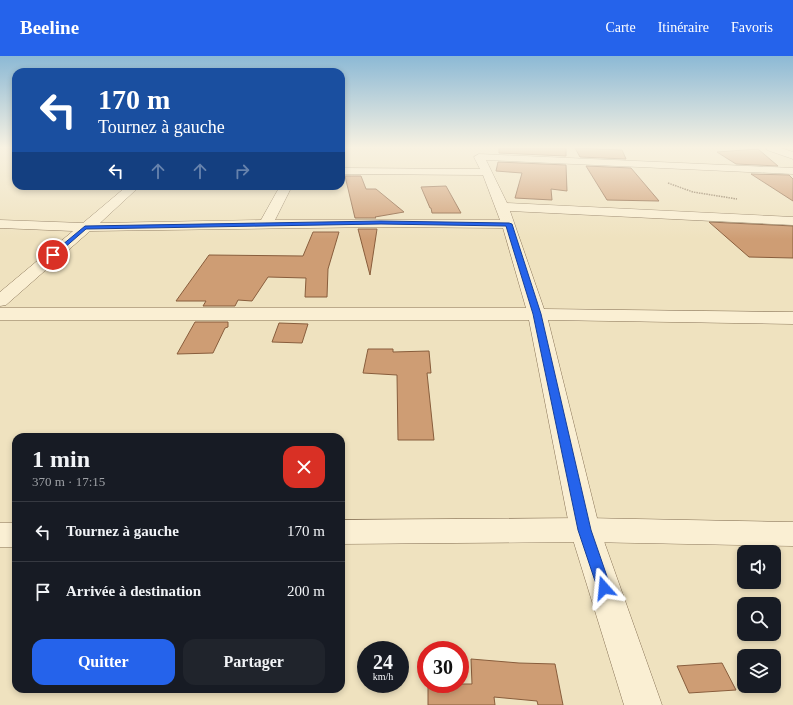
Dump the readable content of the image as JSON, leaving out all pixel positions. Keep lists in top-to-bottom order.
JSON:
{
  "page": {
    "header": "Beeline",
    "nav": ["Carte", "Itinéraire", "Favoris"],
    "turn": ["170 m", "Tournez à gauche"],
    "heading": ["1 min", "370 m · 17:15"],
    "list": [
      {
        "name": "Tournez à gauche",
        "value": "170 m"
      },
      {
        "name": "Arrivée à destination",
        "value": "200 m"
      }
    ],
    "buttons": ["Quitter", "Partager"],
    "speed": "24 km/h",
    "limit": "30"
  }
}
